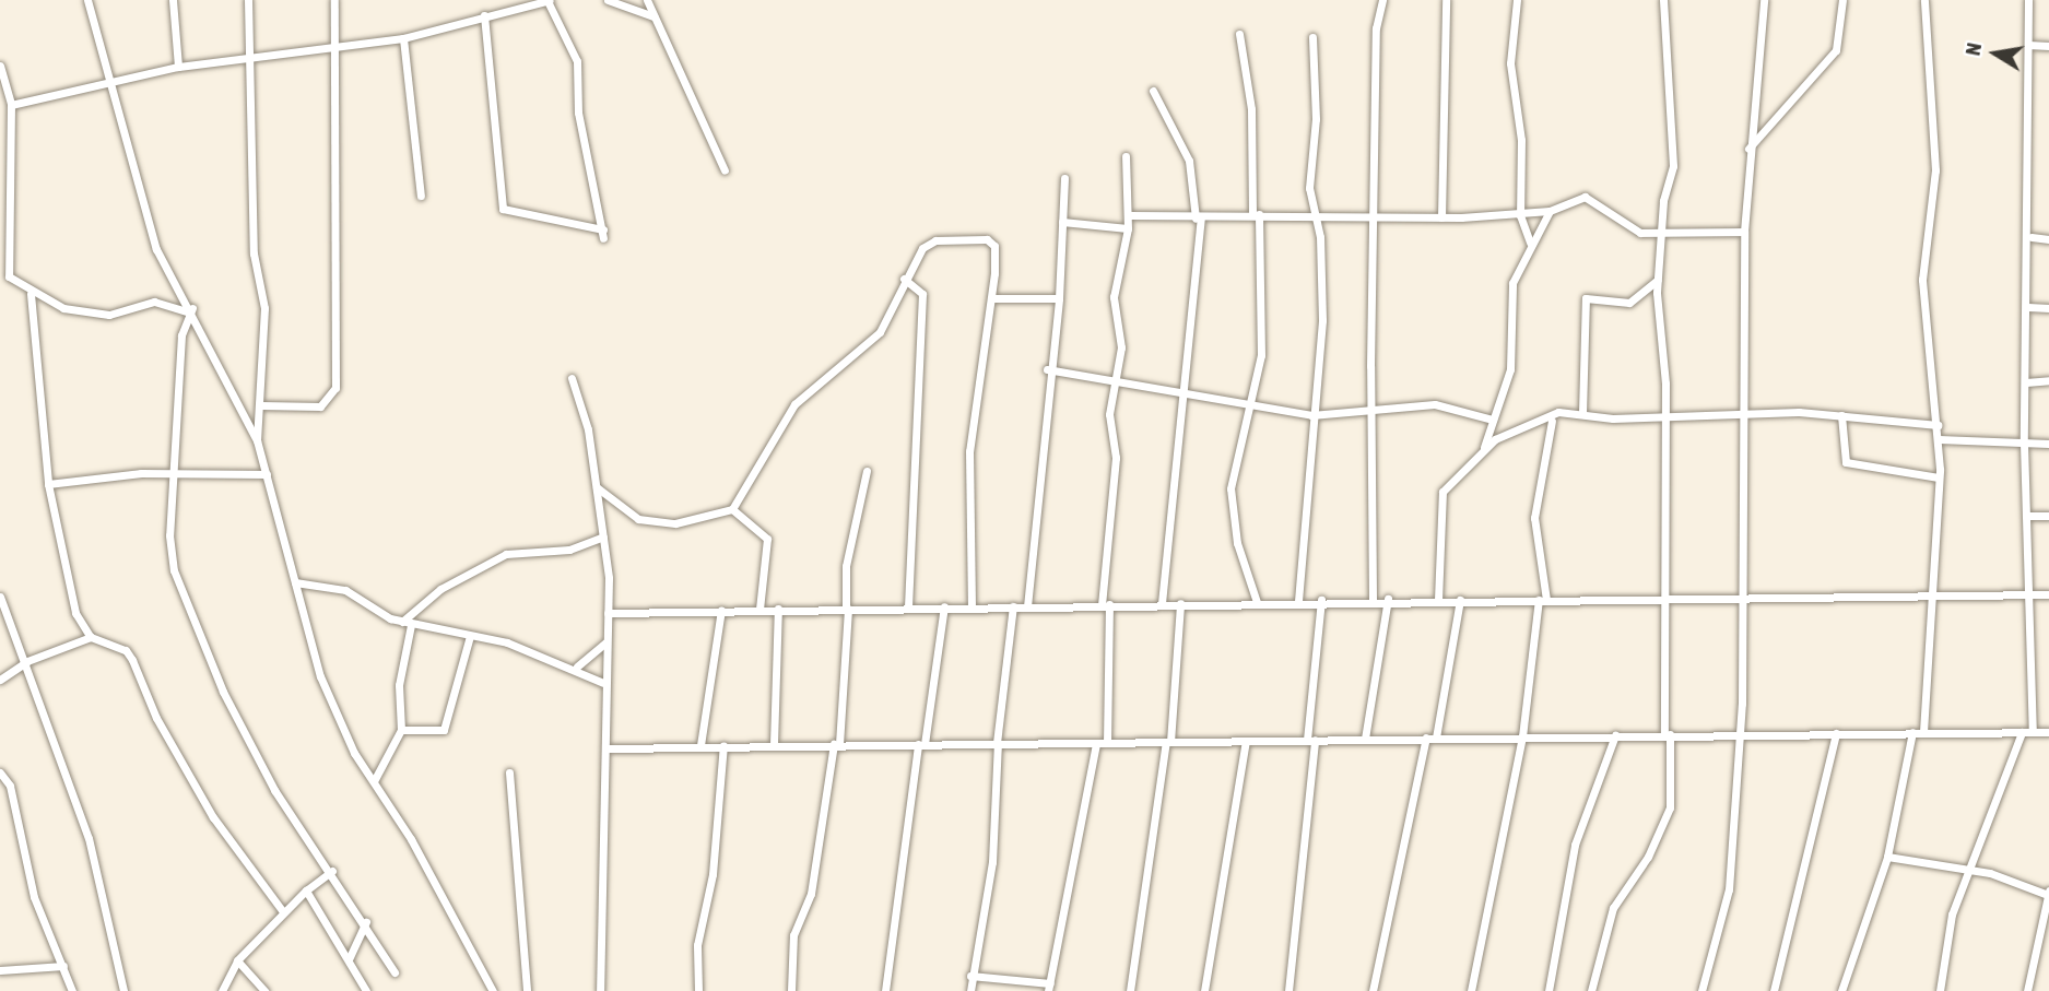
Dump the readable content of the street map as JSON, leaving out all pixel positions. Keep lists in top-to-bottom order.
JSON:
{
  "north": "left"
}
